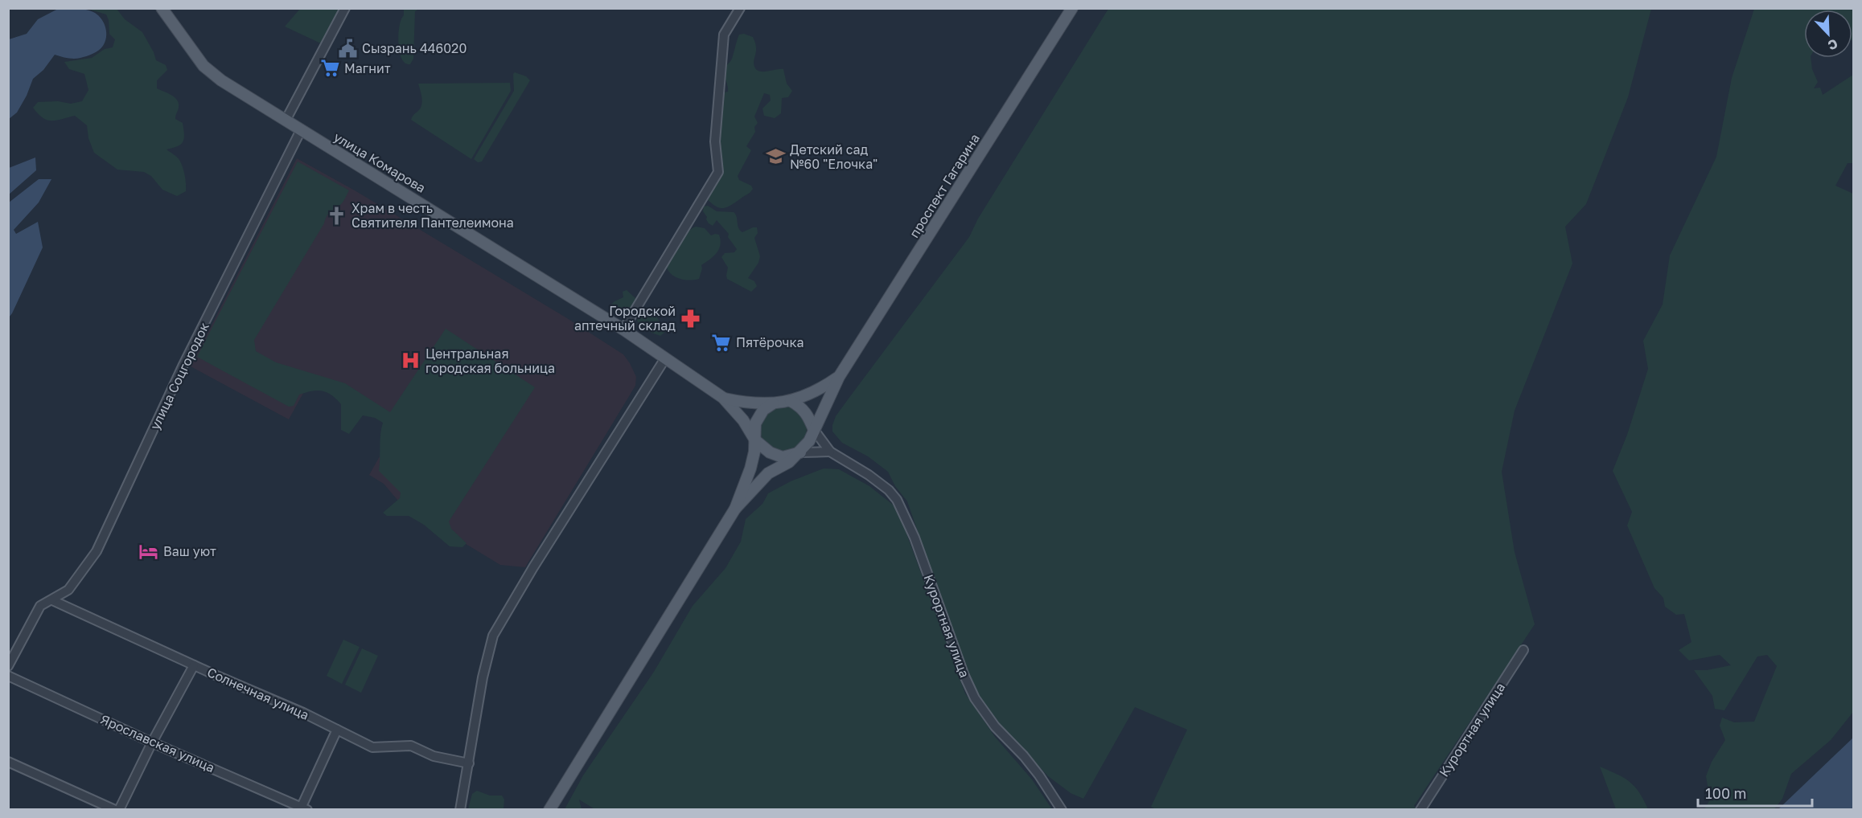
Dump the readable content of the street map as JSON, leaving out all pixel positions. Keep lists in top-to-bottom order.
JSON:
{
  "streets": {
    "main road": ["улица Комарова", "проспект Гагарина"],
    "street": [
      "улица Соцгородок",
      "Курортная улица",
      "Солнечная улица",
      "Ярославская улица"
    ]
  },
  "crossings": [
    ["улица Комарова", "улица Соцгородок"],
    ["проспект Гагарина", "Курортная улица"],
    ["улица Соцгородок", "Солнечная улица"]
  ],
  "places": {
    "public building": ["Сызрань 446020"],
    "supermarket": ["Магнит", "Пятёрочка"],
    "school or university": ["Детский сад №60 \"Елочка\""],
    "church": ["Храм в честь Святителя Пантелеимона"],
    "pharmacy": ["Городской аптечный склад"],
    "hospital": ["Центральная городская больница"],
    "hotel": ["Ваш уют"]
  },
  "scale_bar": "100 m",
  "north": "bottom right"
}
